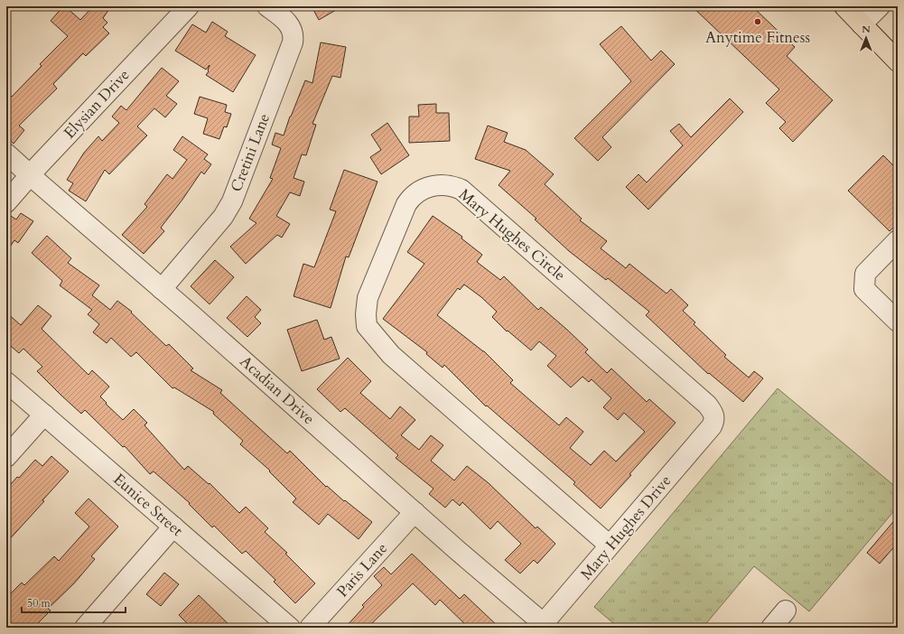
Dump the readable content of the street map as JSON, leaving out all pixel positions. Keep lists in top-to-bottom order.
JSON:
{
  "streets": {
    "street": [
      "Elysian Drive",
      "Cretini Lane",
      "Mary Hughes Circle",
      "Acadian Drive",
      "Eunice Street",
      "Mary Hughes Drive",
      "Paris Lane"
    ]
  },
  "crossings": [
    ["Elysian Drive", "Acadian Drive"],
    ["Cretini Lane", "Acadian Drive"],
    ["Mary Hughes Circle", "Mary Hughes Drive"],
    ["Acadian Drive", "Mary Hughes Drive"],
    ["Acadian Drive", "Paris Lane"]
  ],
  "places": ["Anytime Fitness"],
  "scale_bar": "50 m",
  "north": "top"
}
